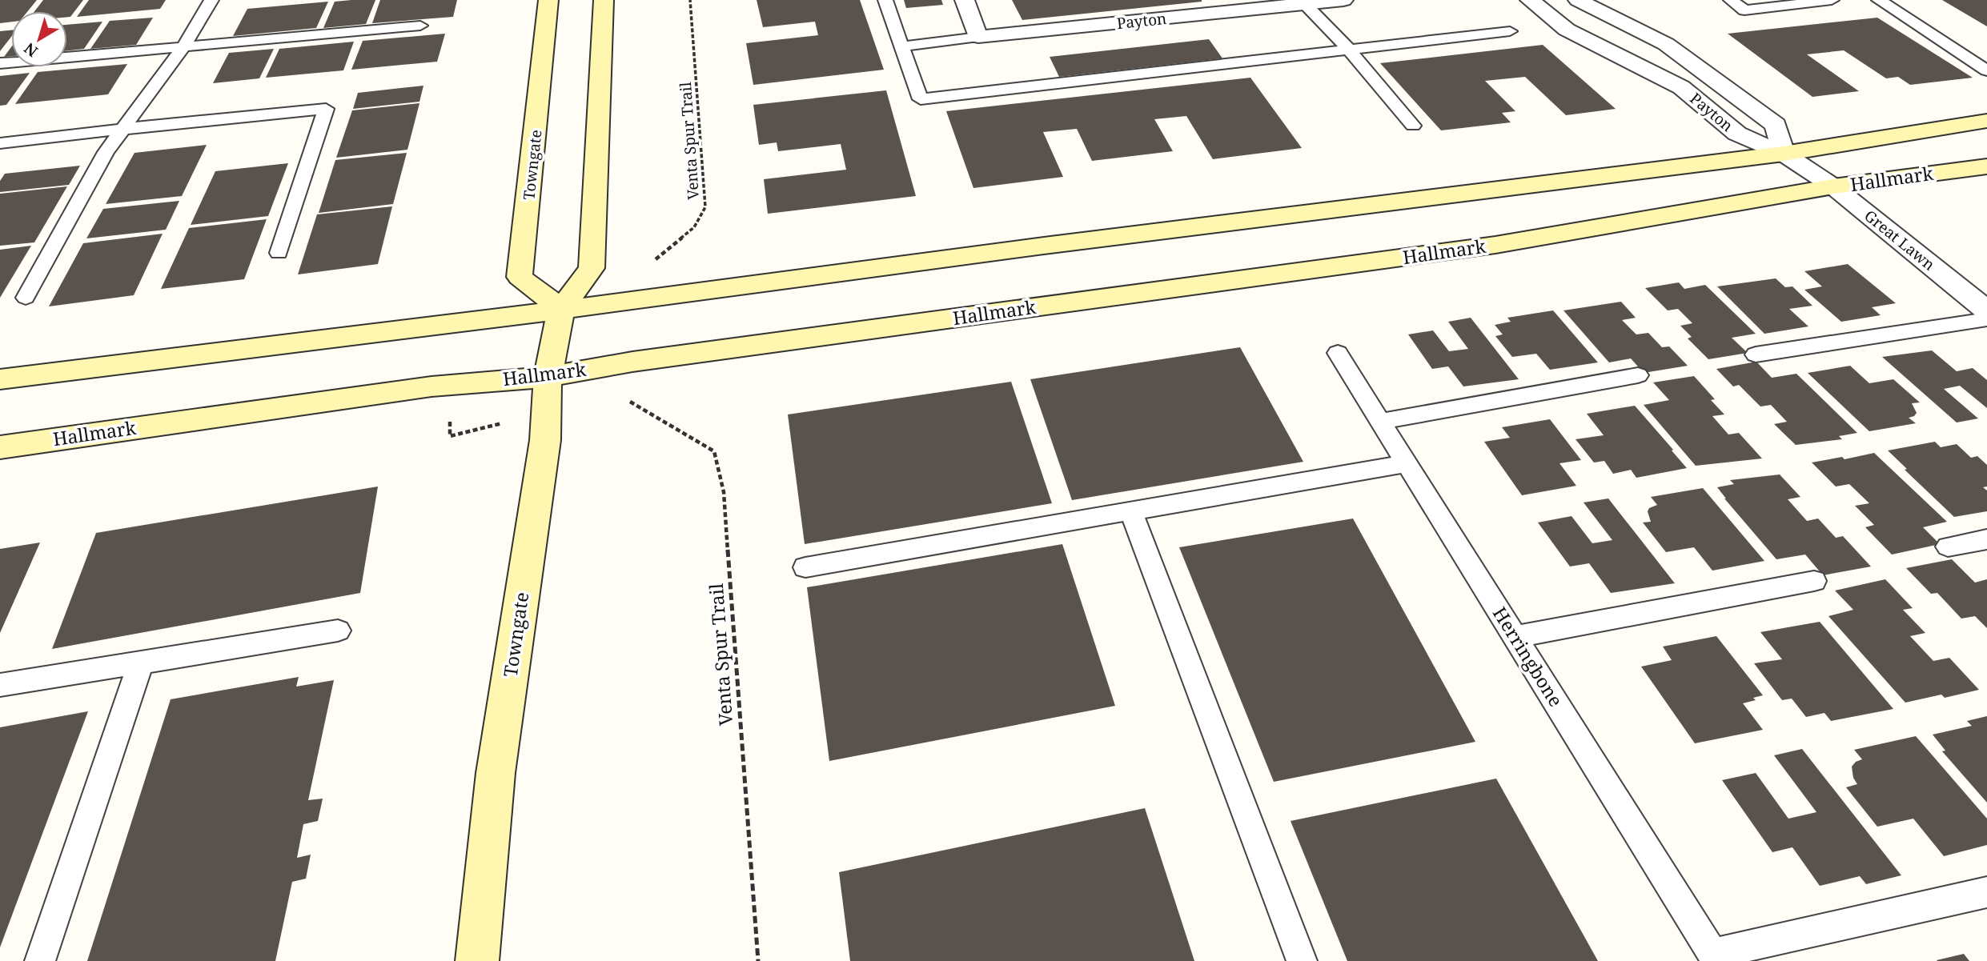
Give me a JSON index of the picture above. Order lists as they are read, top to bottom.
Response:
{
  "streets": {
    "street": [
      "Payton",
      "Towngate",
      "Hallmark",
      "Great Lawn"
    ],
    "lane": ["Herringbone"],
    "path": ["Venta Spur Trail"]
  },
  "crossings": [
    ["Payton", "Great Lawn"],
    ["Towngate", "Hallmark"],
    ["Hallmark", "Great Lawn"]
  ],
  "north": "bottom left"
}
